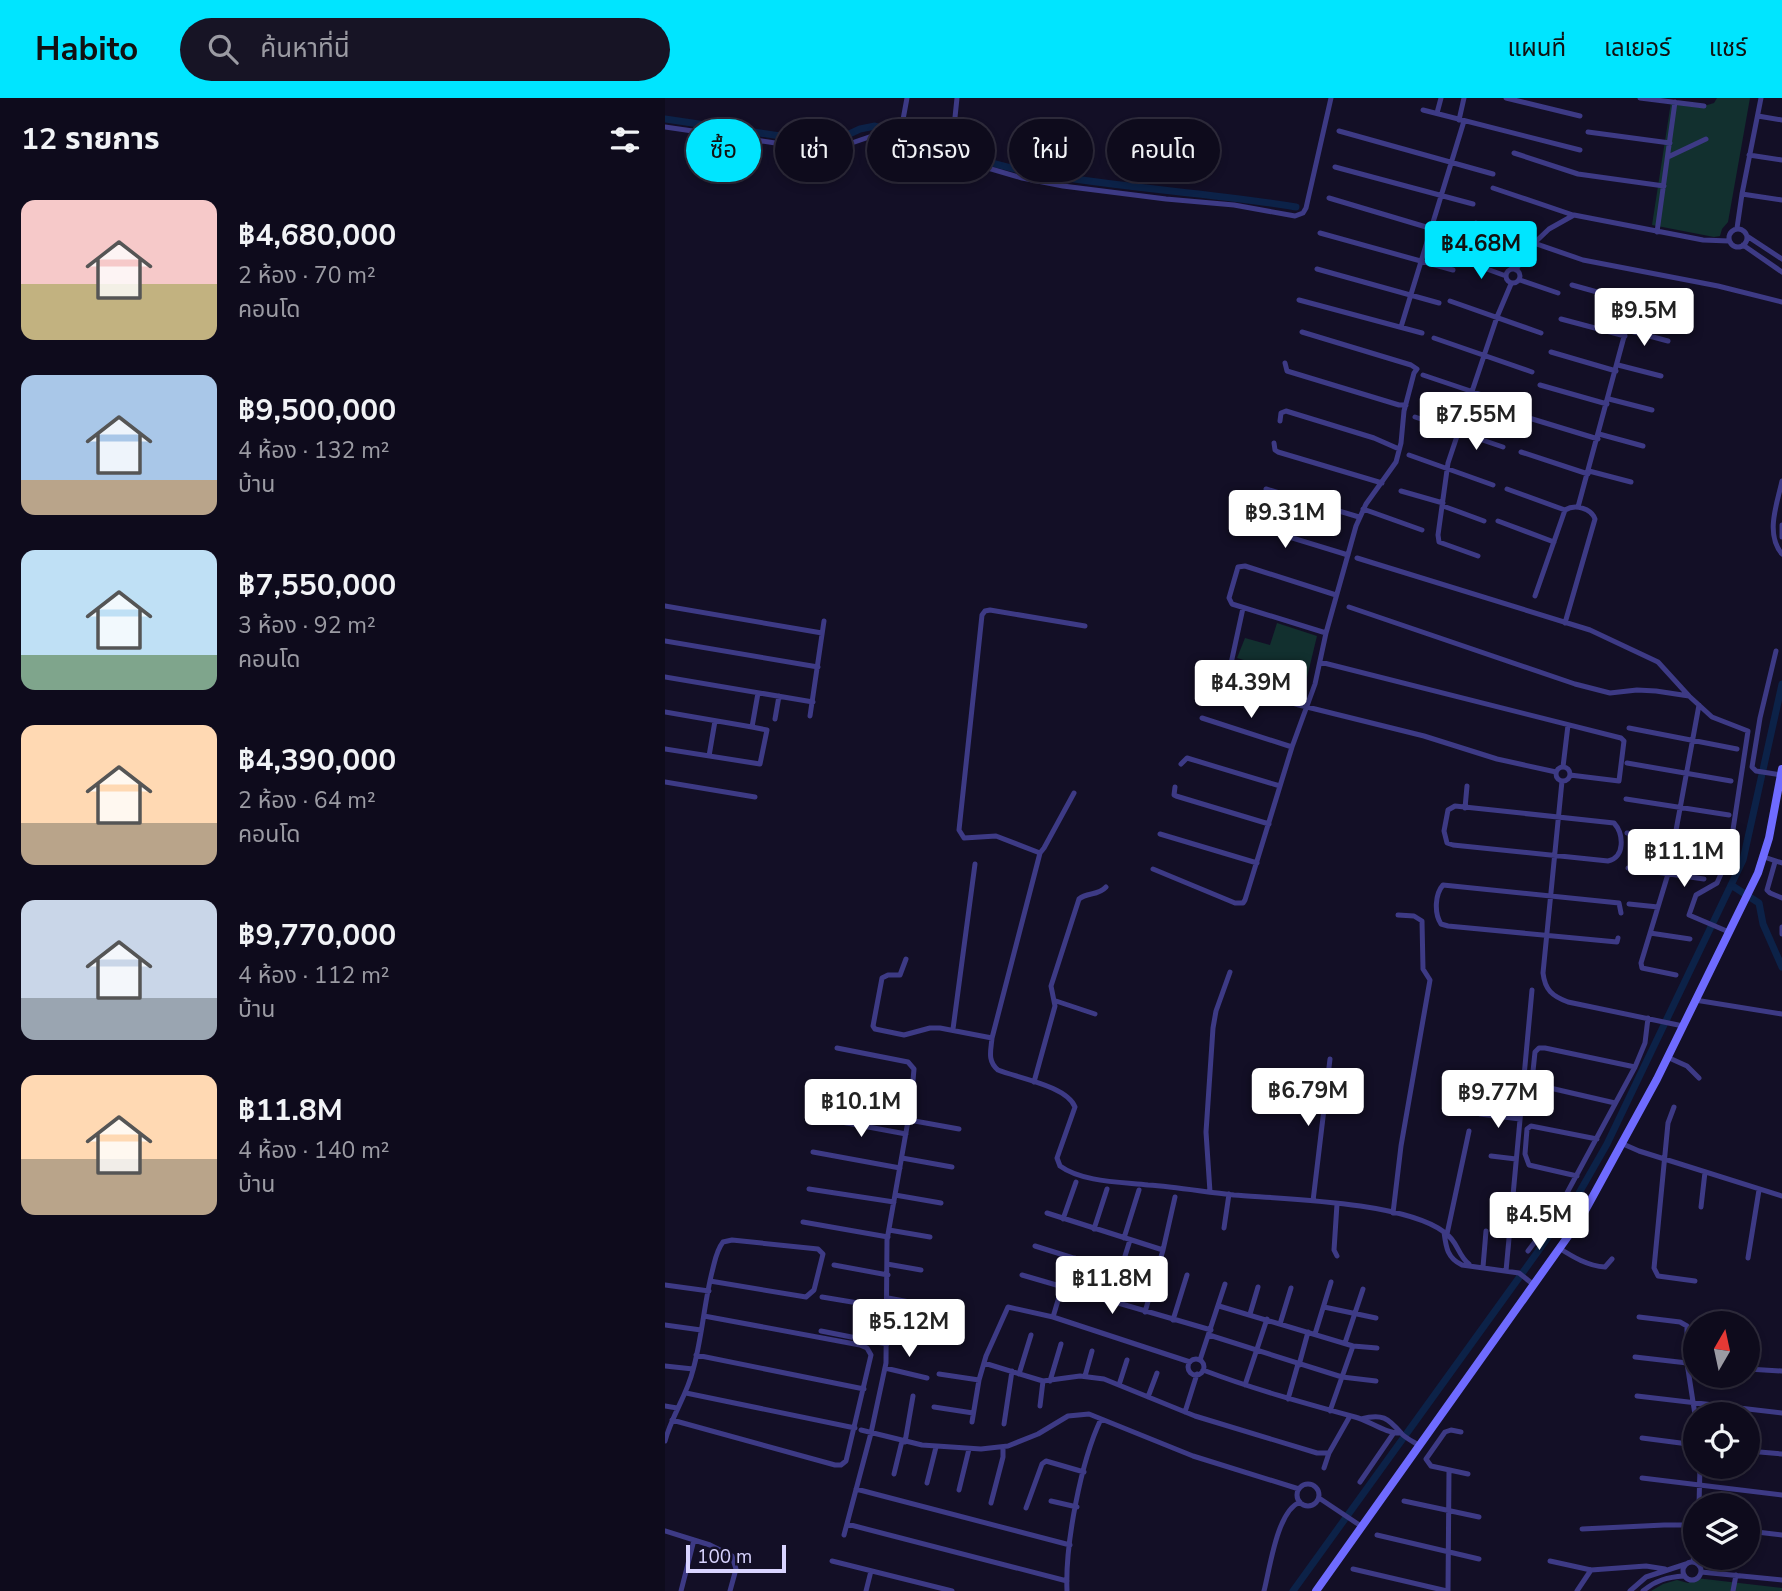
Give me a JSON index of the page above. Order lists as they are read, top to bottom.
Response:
{
  "scale_bar": "100 m",
  "north": "top",
  "page": {
    "header": "Habito",
    "search": "ค้นหาที่นี่",
    "nav": ["แผนที่", "เลเยอร์", "แชร์"],
    "heading": "12 รายการ",
    "chip": [
      "ซื้อ",
      "เช่า",
      "ตัวกรอง",
      "ใหม่",
      "คอนโด"
    ],
    "list": [
      {
        "name": "฿4,680,000",
        "note": "2 ห้อง · 70 m² · คอนโด"
      },
      {
        "name": "฿9,500,000",
        "note": "4 ห้อง · 132 m² · บ้าน"
      },
      {
        "name": "฿7,550,000",
        "note": "3 ห้อง · 92 m² · คอนโด"
      },
      {
        "name": "฿4,390,000",
        "note": "2 ห้อง · 64 m² · คอนโด"
      },
      {
        "name": "฿9,770,000",
        "note": "4 ห้อง · 112 m² · บ้าน"
      },
      {
        "name": "฿11.8M",
        "note": "4 ห้อง · 140 m² · บ้าน"
      }
    ],
    "price": [
      "฿4.68M",
      "฿9.5M",
      "฿7.55M",
      "฿9.31M",
      "฿4.39M",
      "฿11.1M",
      "฿6.79M",
      "฿9.77M",
      "฿10.1M",
      "฿4.5M",
      "฿11.8M",
      "฿5.12M"
    ],
    "scale": "100 m"
  }
}
